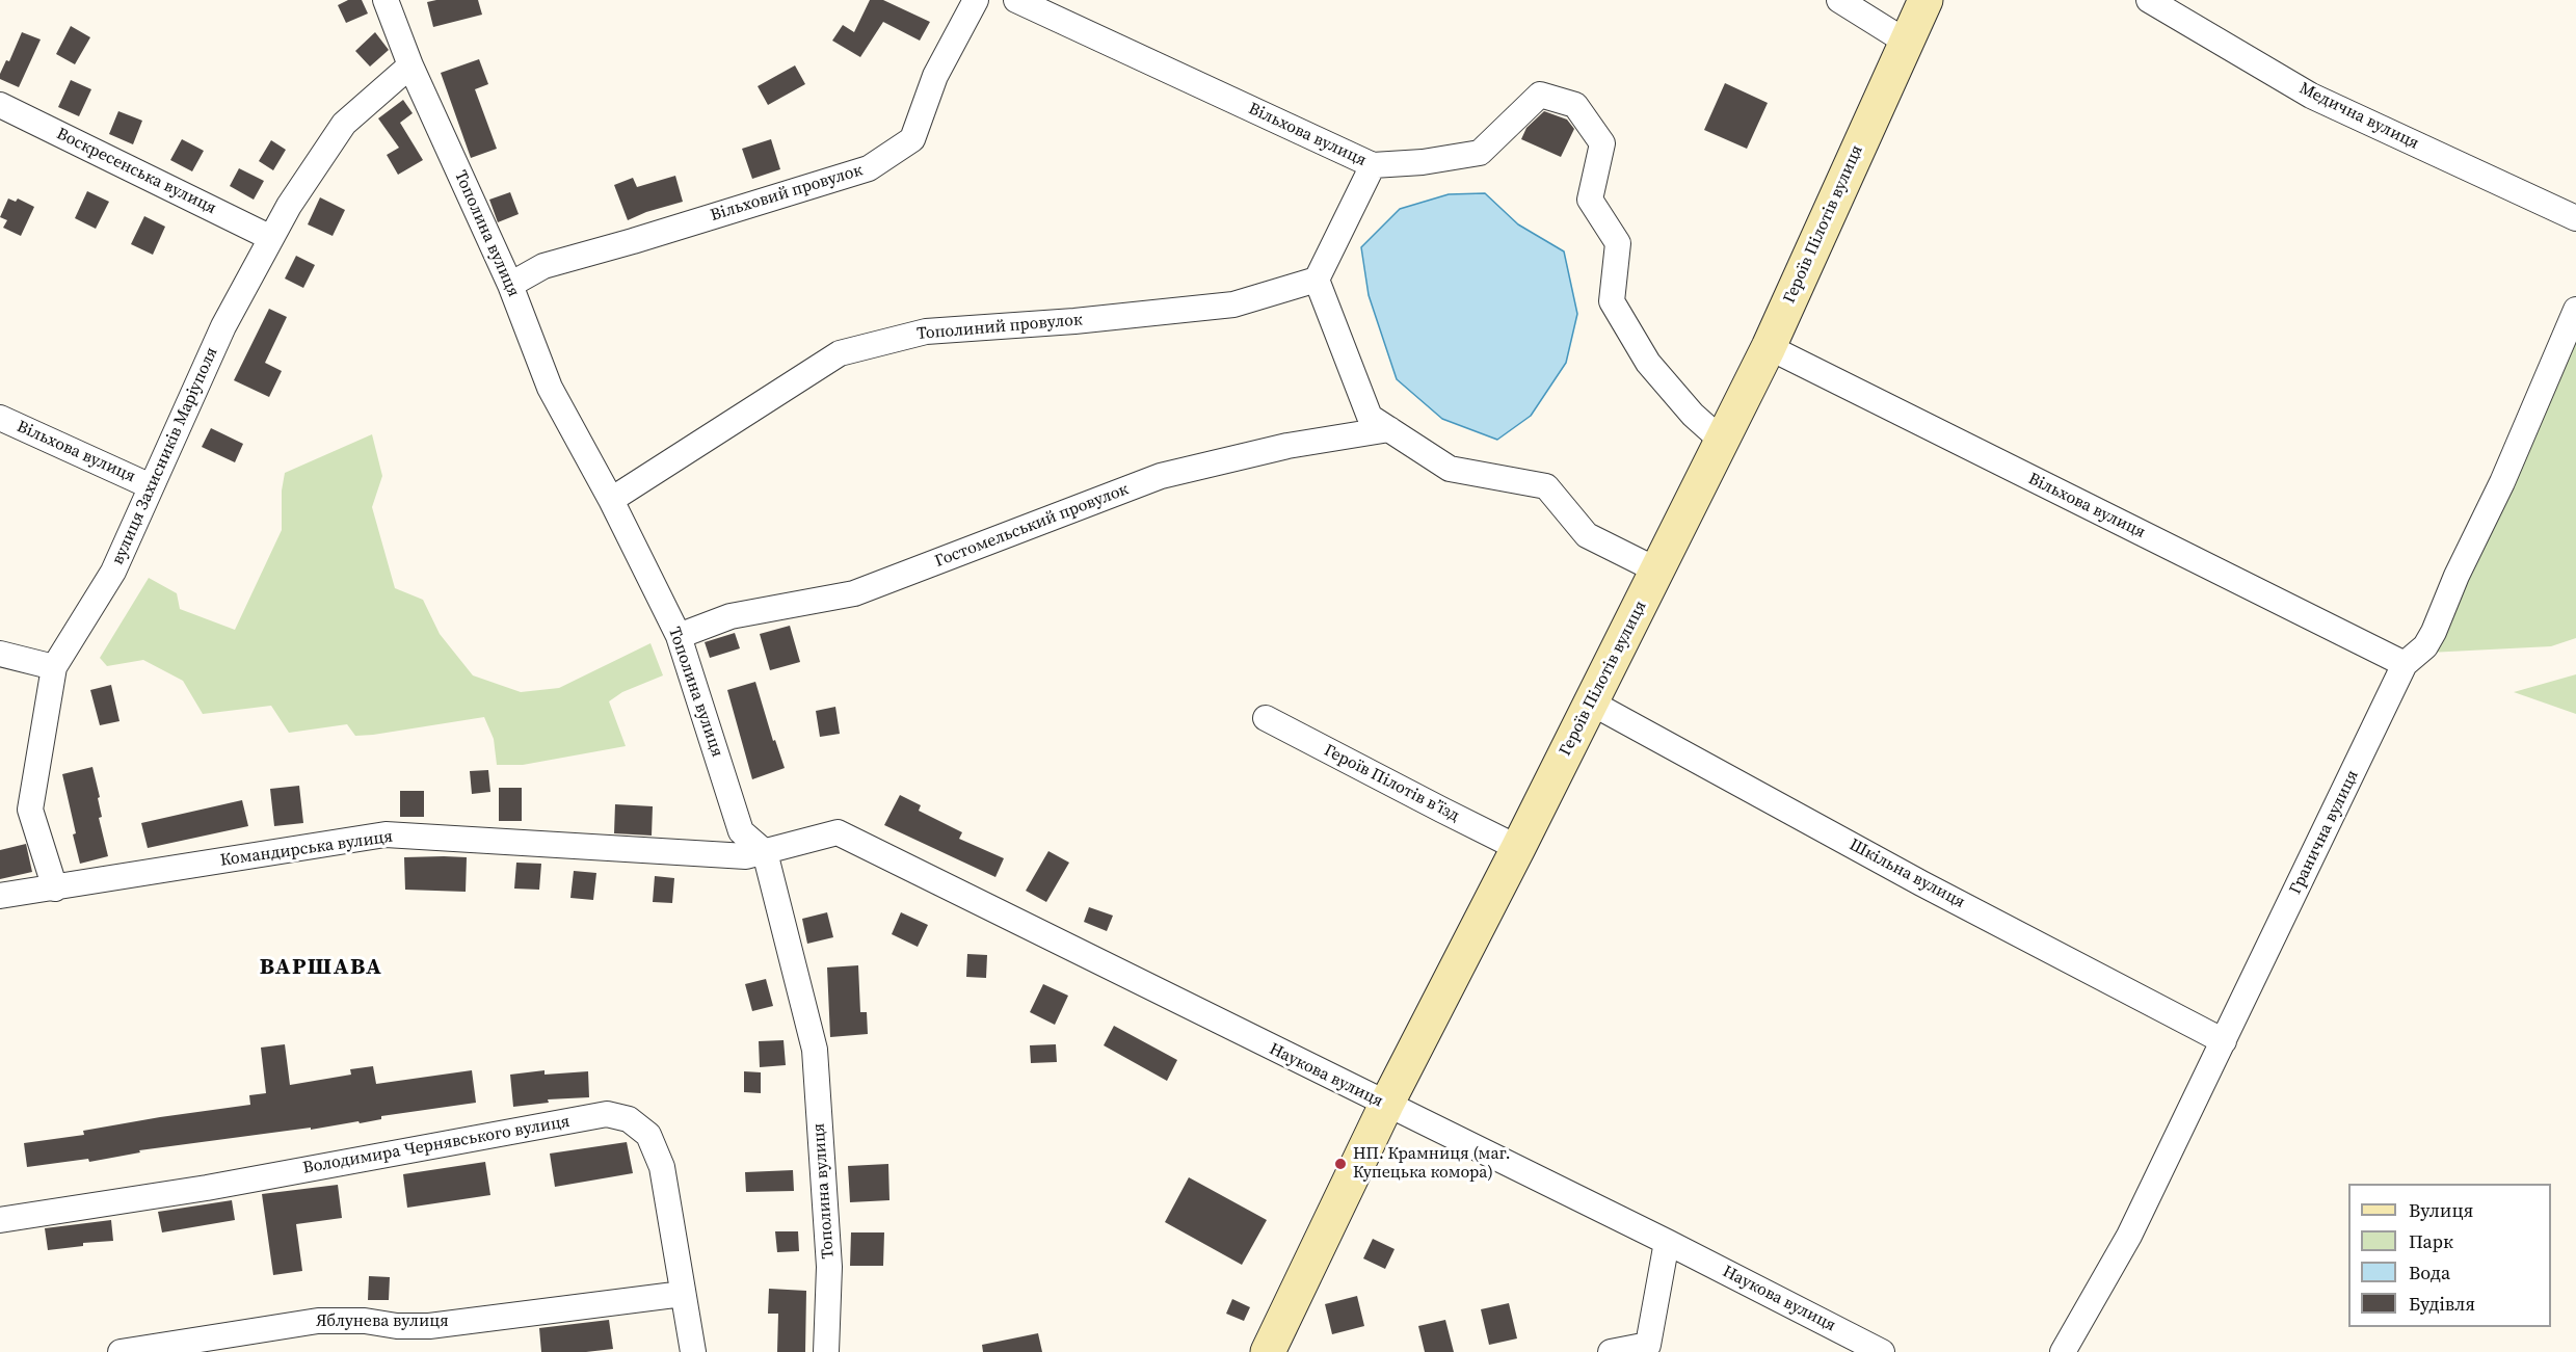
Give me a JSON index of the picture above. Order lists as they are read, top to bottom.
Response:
{
  "streets": {
    "street": [
      "Медична вулиця",
      "Вільхова вулиця",
      "Воскресенська вулиця",
      "Вільховий провулок",
      "Героїв Пілотів вулиця",
      "Тополина вулиця",
      "Тополиний провулок",
      "вулиця Захисників Маріуполя",
      "Гостомельський провулок",
      "Героїв Пілотів в’їзд",
      "Гранична вулиця",
      "Командирська вулиця",
      "Шкільна вулиця",
      "Наукова вулиця",
      "Володимира Чернявського вулиця",
      "Яблунева вулиця"
    ]
  },
  "crossings": [
    ["Вільхова вулиця", "Героїв Пілотів вулиця"],
    ["Вільхова вулиця", "вулиця Захисників Маріуполя"],
    ["Вільхова вулиця", "Гранична вулиця"],
    ["Воскресенська вулиця", "вулиця Захисників Маріуполя"],
    ["Вільховий провулок", "Тополина вулиця"],
    ["Героїв Пілотів вулиця", "Героїв Пілотів в’їзд"],
    ["Героїв Пілотів вулиця", "Шкільна вулиця"],
    ["Героїв Пілотів вулиця", "Наукова вулиця"],
    ["Тополина вулиця", "Тополиний провулок"],
    ["Тополина вулиця", "вулиця Захисників Маріуполя"],
    ["Тополина вулиця", "Гостомельський провулок"],
    ["Тополина вулиця", "Командирська вулиця"],
    ["Тополина вулиця", "Наукова вулиця"],
    ["вулиця Захисників Маріуполя", "Командирська вулиця"],
    ["Гранична вулиця", "Шкільна вулиця"],
    ["Командирська вулиця", "Наукова вулиця"],
    ["Володимира Чернявського вулиця", "Яблунева вулиця"]
  ],
  "districts": ["ВАРШАВА"],
  "places": ["НП. Крамниця (маг. Купецька комора)"],
  "legend": [
    "Вулиця",
    "Парк",
    "Вода",
    "Будівля"
  ]
}
